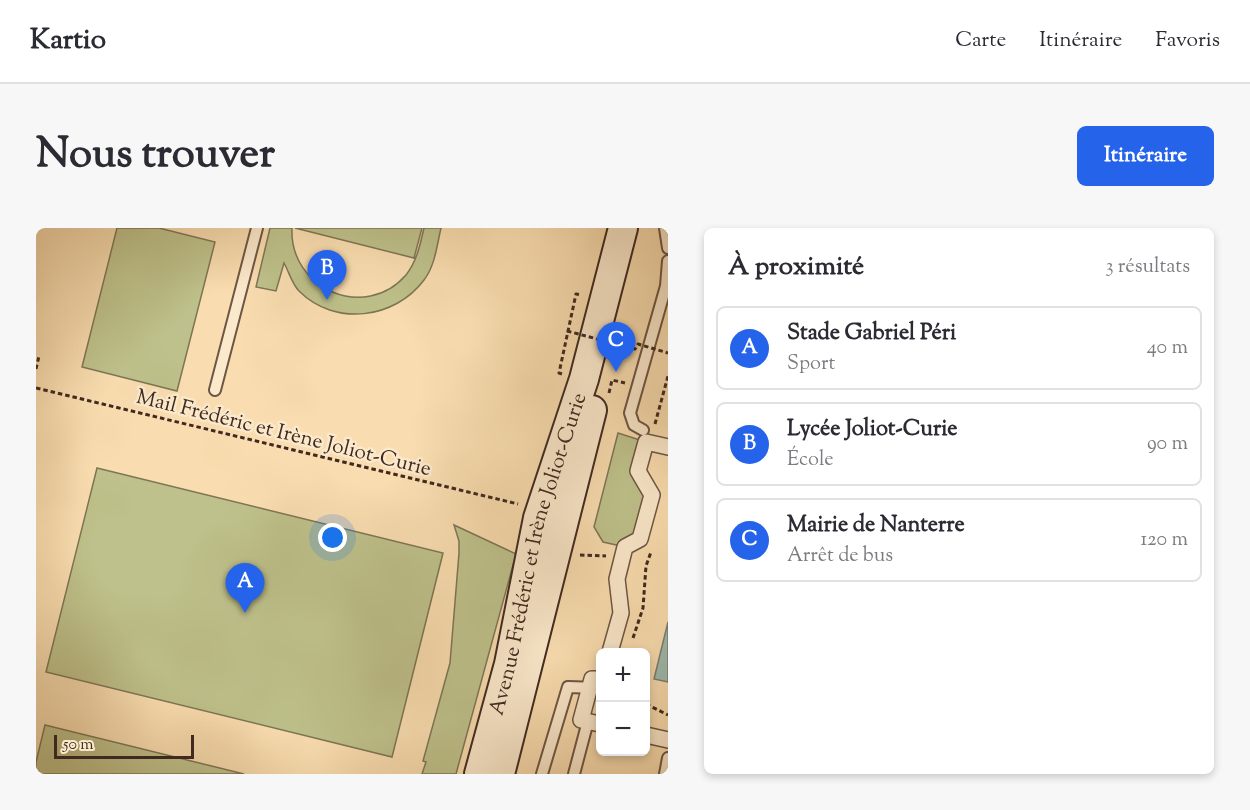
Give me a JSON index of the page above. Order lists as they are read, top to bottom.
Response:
{
  "streets": {
    "main road": ["Avenue Frédéric et Irène Joliot-Curie"],
    "path": ["Mail Frédéric et Irène Joliot-Curie"]
  },
  "scale_bar": "50 m",
  "page": {
    "header": "Kartio",
    "nav": ["Carte", "Itinéraire", "Favoris"],
    "title": "Nous trouver",
    "buttons": "Itinéraire",
    "heading": ["À proximité", "3 résultats"],
    "pins": ["B", "C", "A"],
    "list": [
      {
        "mark": "A",
        "name": "Stade Gabriel Péri",
        "note": "Sport",
        "value": "40 m"
      },
      {
        "mark": "B",
        "name": "Lycée Joliot-Curie",
        "note": "École",
        "value": "90 m"
      },
      {
        "mark": "C",
        "name": "Mairie de Nanterre",
        "note": "Arrêt de bus",
        "value": "120 m"
      }
    ],
    "map_buttons": ["+", "−"],
    "scale": "50 m"
  }
}
